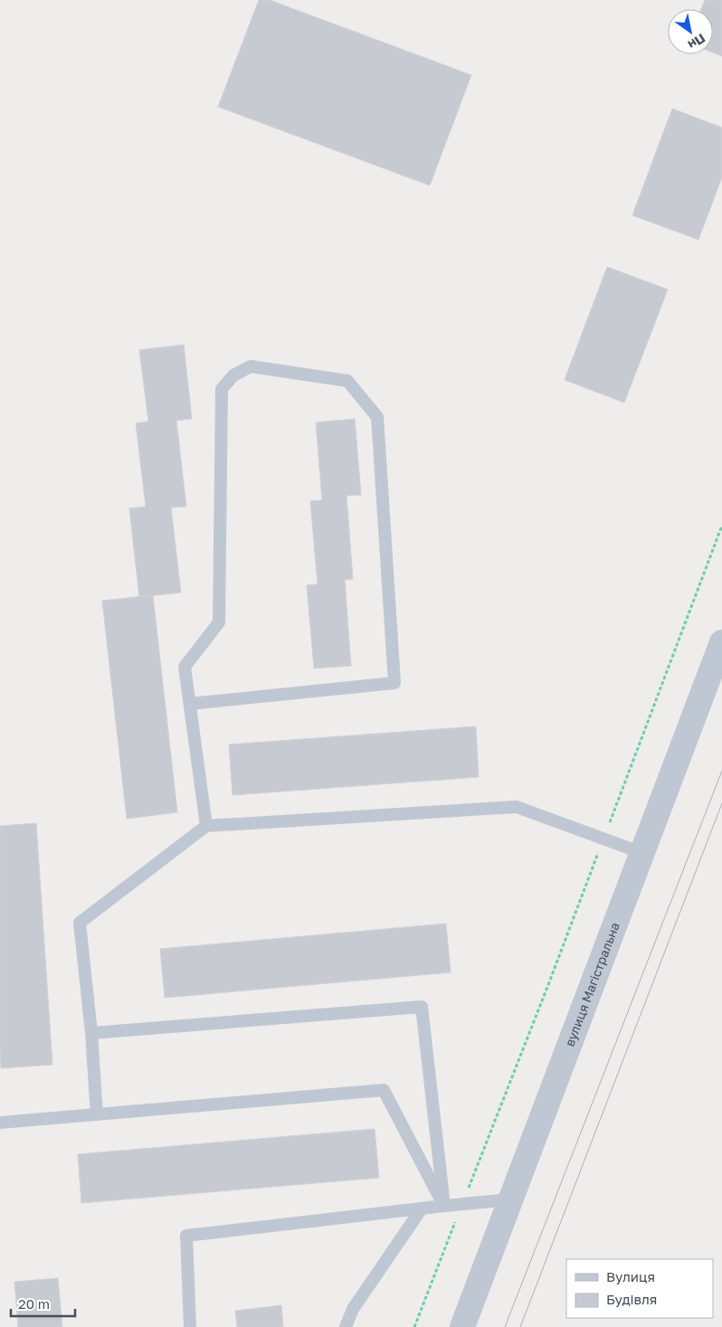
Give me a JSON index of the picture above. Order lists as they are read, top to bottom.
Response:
{
  "streets": {
    "street": ["вулиця Магістральна"]
  },
  "legend": ["Вулиця", "Будівля"],
  "scale_bar": "20 m",
  "north": "bottom right"
}
